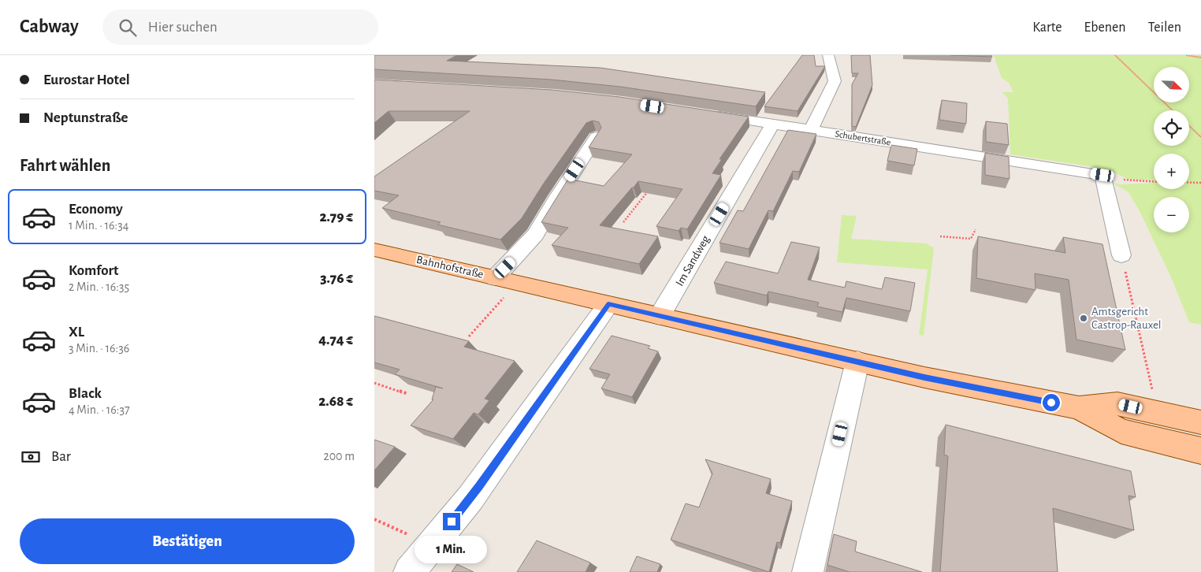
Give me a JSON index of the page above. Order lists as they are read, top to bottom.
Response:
{
  "streets": {
    "main road": ["Bahnhofstraße"],
    "street": ["Schubertstraße", "Im Sandweg"]
  },
  "crossings": [
    ["Schubertstraße", "Im Sandweg"],
    ["Im Sandweg", "Bahnhofstraße"]
  ],
  "places": ["Amtsgericht Castrop-Rauxel"],
  "north": "bottom right",
  "page": {
    "header": "Cabway",
    "search": "Hier suchen",
    "nav": ["Karte", "Ebenen", "Teilen"],
    "banner": ["Eurostar Hotel", "Neptunstraße"],
    "map_buttons": ["+", "−"],
    "heading": "Fahrt wählen",
    "list": [
      {
        "name": "Economy",
        "note": "1 Min. · 16:34",
        "value": "2.79 €"
      },
      {
        "name": "Komfort",
        "note": "2 Min. · 16:35",
        "value": "3.76 €"
      },
      {
        "name": "XL",
        "note": "3 Min. · 16:36",
        "value": "4.74 €"
      },
      {
        "name": "Black",
        "note": "4 Min. · 16:37",
        "value": "2.68 €"
      }
    ],
    "pay": ["Bar", "200 m"],
    "buttons": "Bestätigen",
    "bubble": "1 Min."
  }
}
